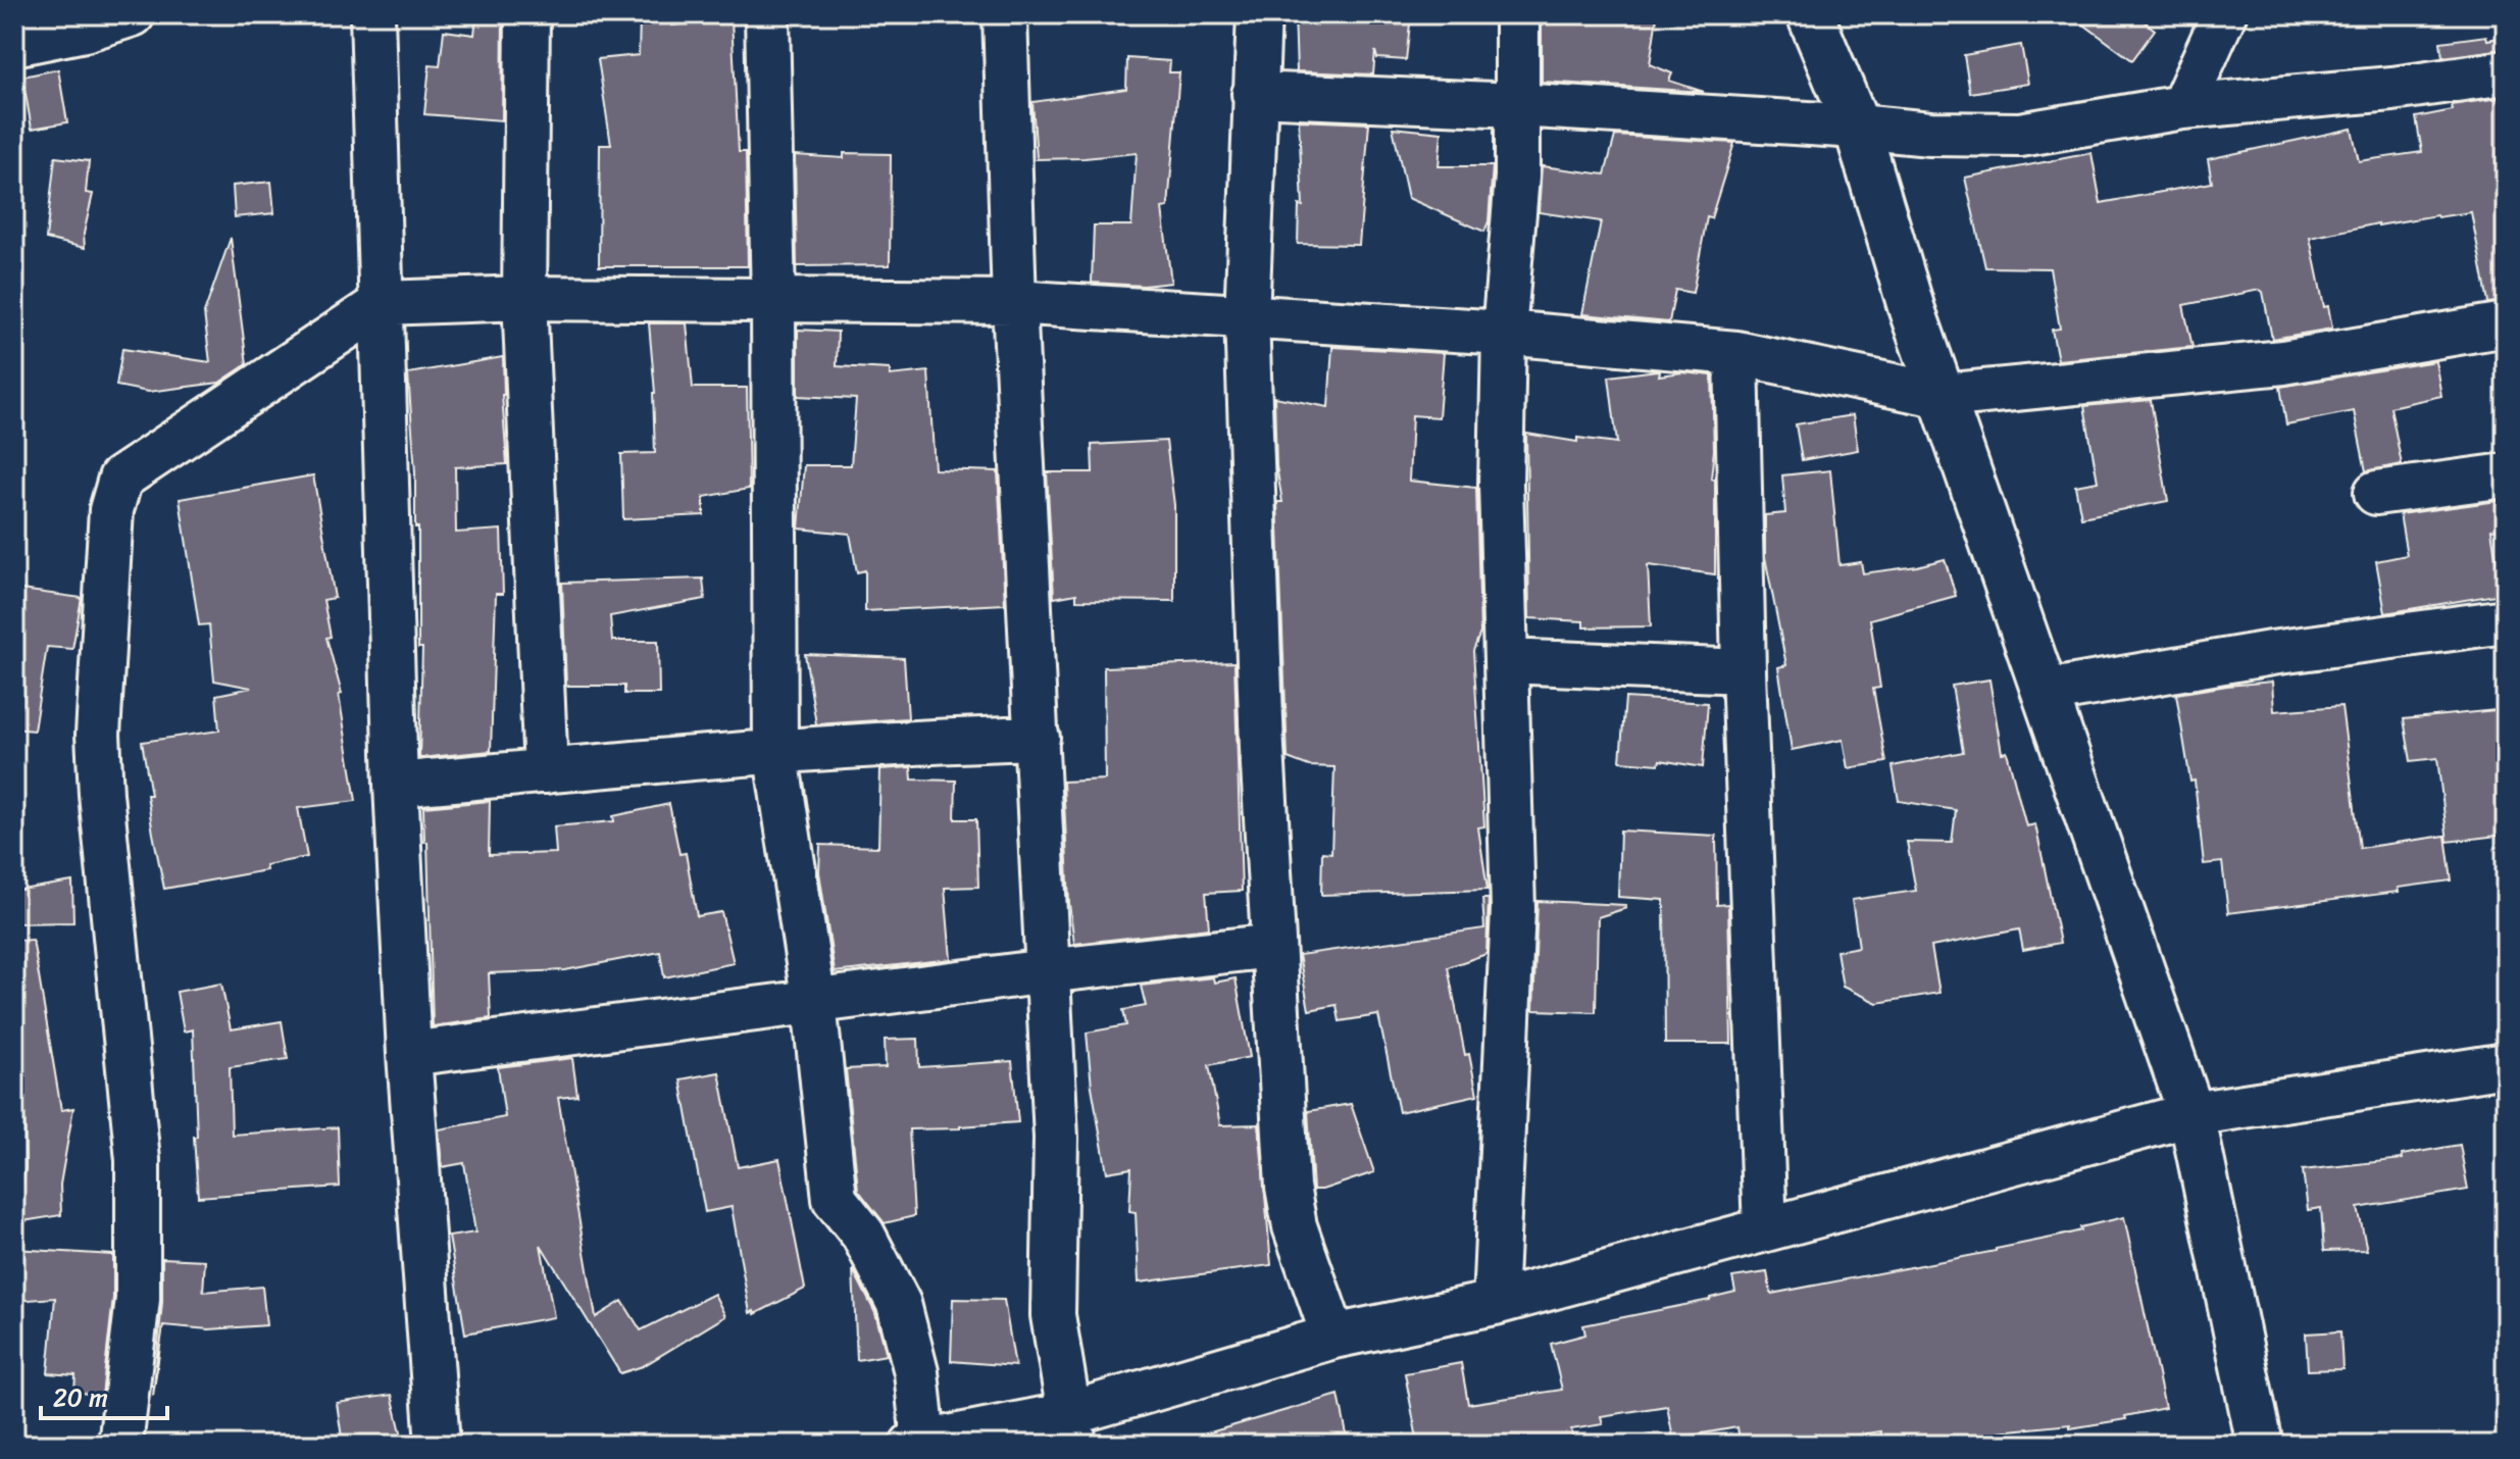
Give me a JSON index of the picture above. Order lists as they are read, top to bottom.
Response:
{
  "scale_bar": "20 m"
}
